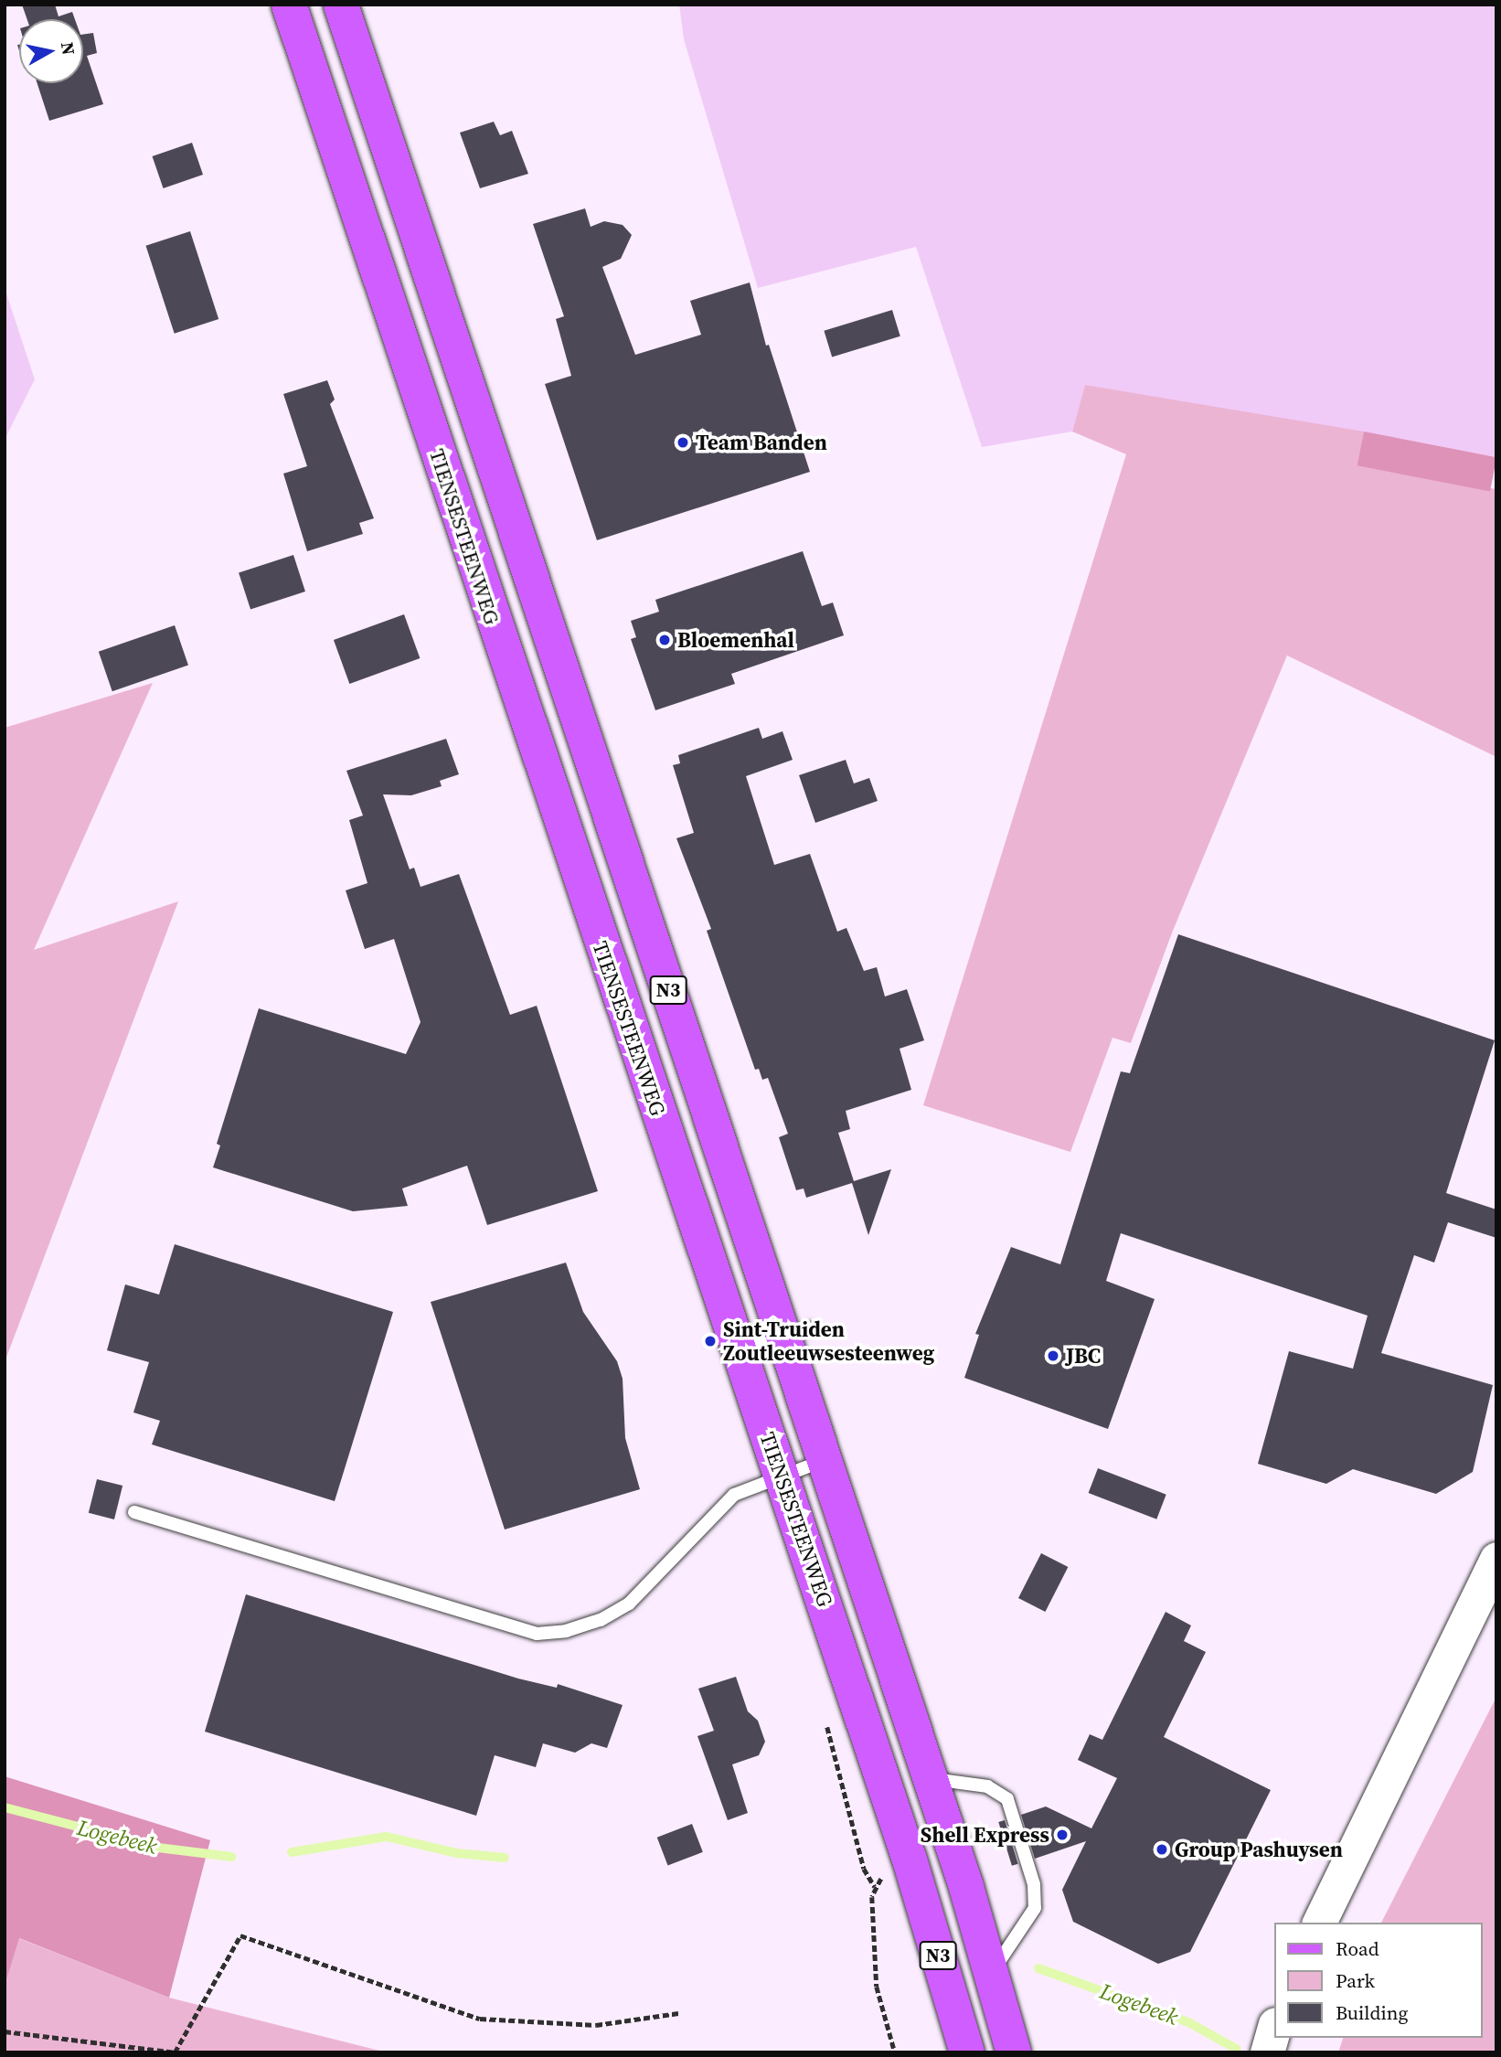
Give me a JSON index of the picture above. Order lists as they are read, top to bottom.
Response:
{
  "streets": {
    "main road": ["TIENSESTEENWEG", "N3"]
  },
  "water": ["Logebeek"],
  "places": [
    "Team Banden",
    "Bloemenhal",
    "Sint-Truiden Zoutleeuwsesteenweg",
    "JBC",
    "Shell Express",
    "Group Pashuysen"
  ],
  "legend": ["Road", "Park", "Building"],
  "north": "right"
}
